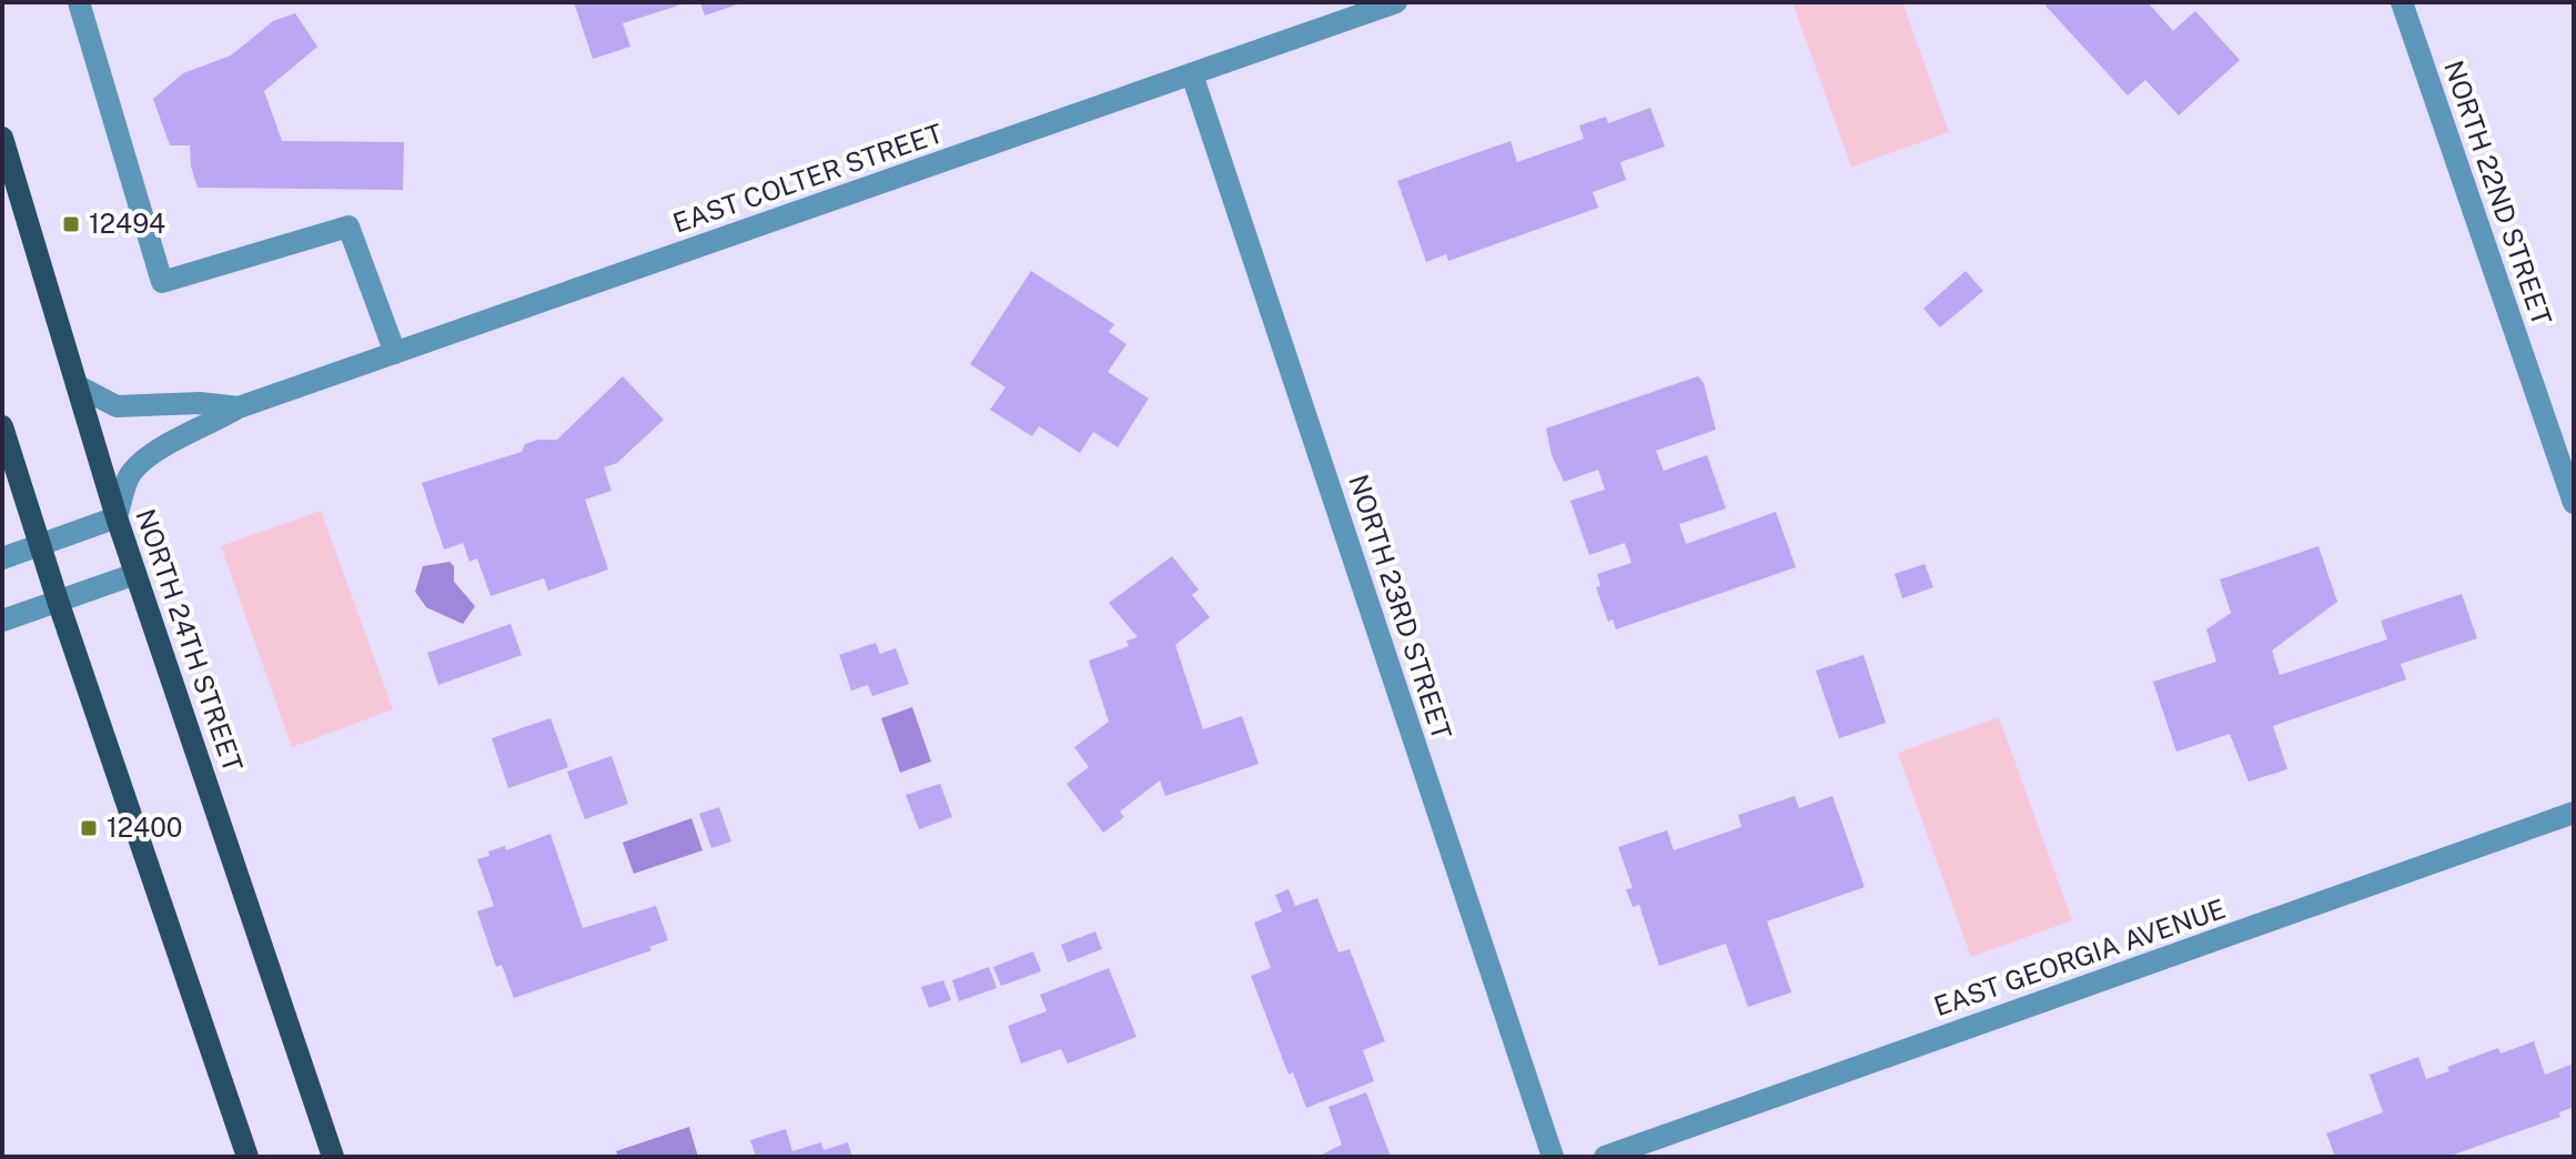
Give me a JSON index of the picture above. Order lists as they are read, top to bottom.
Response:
{
  "streets": {
    "main road": ["NORTH 24TH STREET"],
    "street": [
      "EAST COLTER STREET",
      "NORTH 22ND STREET",
      "NORTH 23RD STREET",
      "EAST GEORGIA AVENUE"
    ]
  },
  "crossings": [
    ["EAST COLTER STREET", "NORTH 23RD STREET"],
    ["EAST COLTER STREET", "NORTH 24TH STREET"]
  ],
  "places": {
    "transit": ["12494", "12400"]
  }
}
